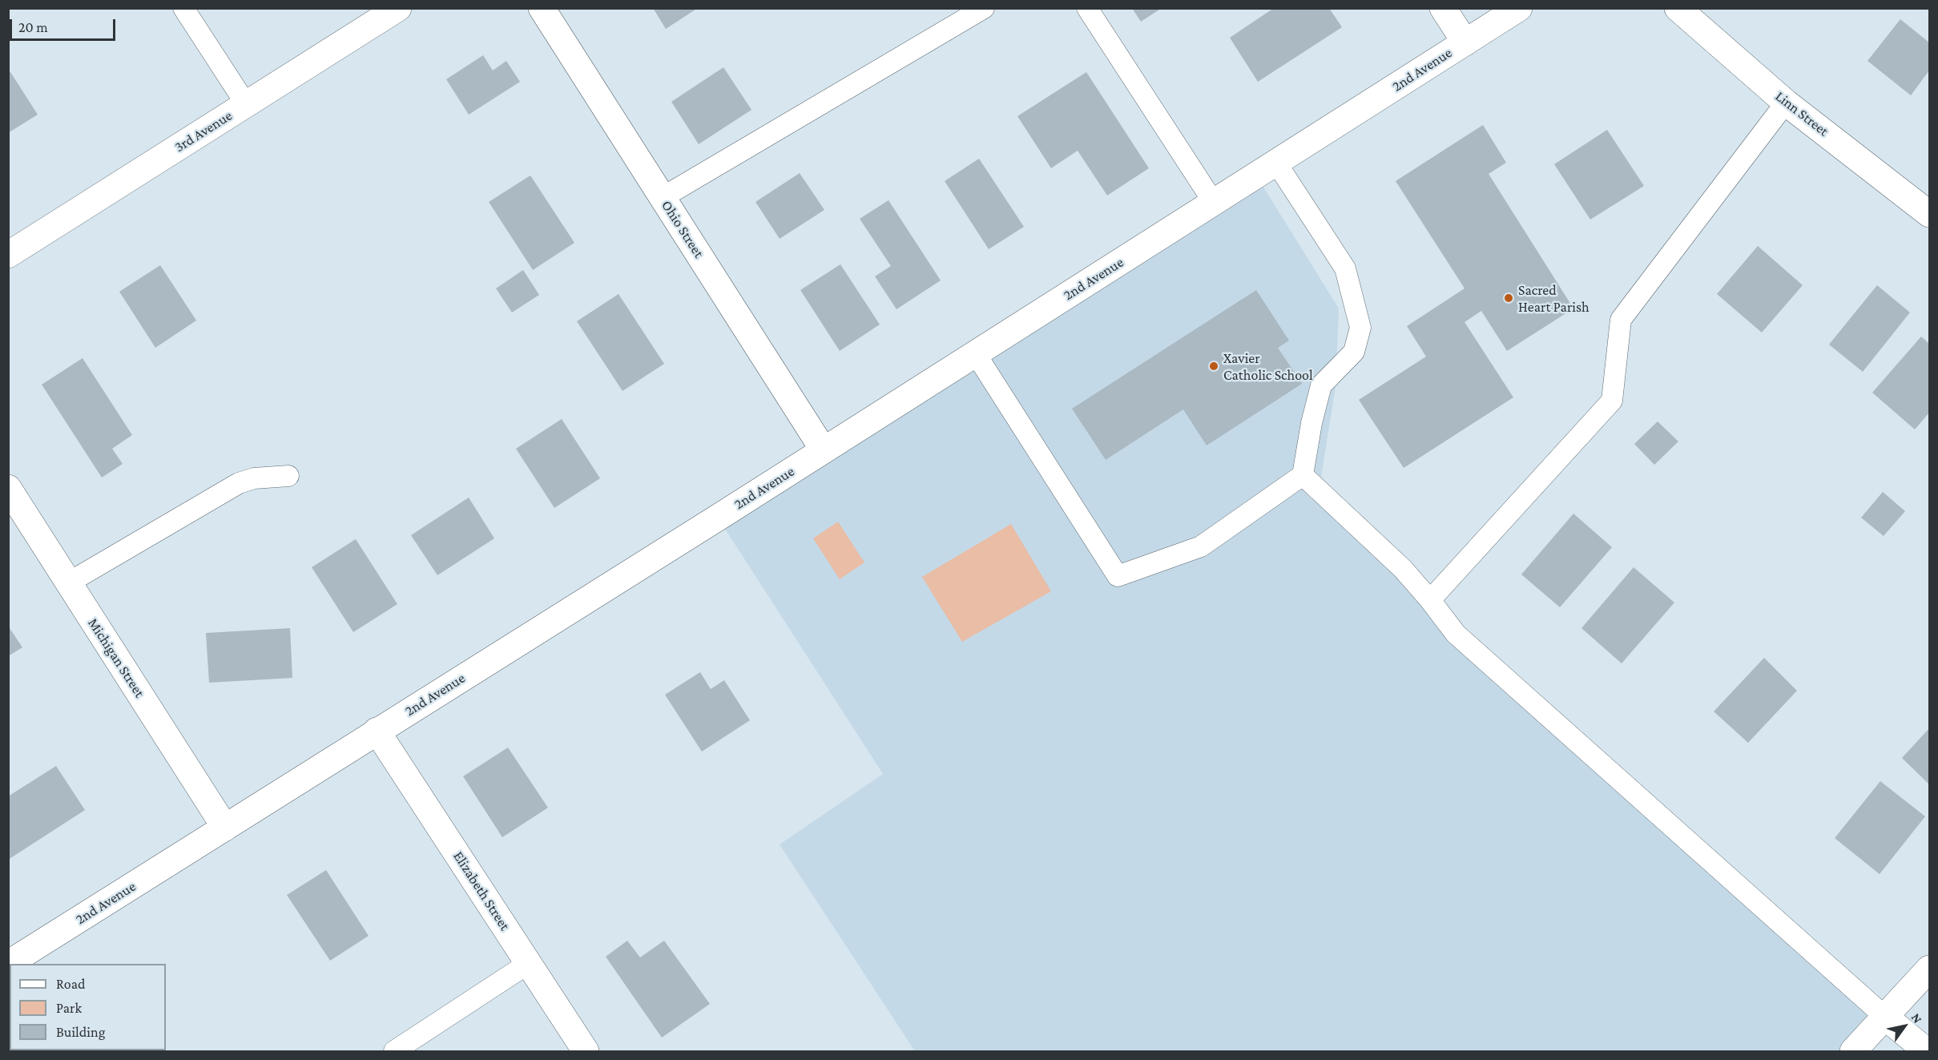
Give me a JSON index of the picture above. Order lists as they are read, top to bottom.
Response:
{
  "streets": {
    "street": [
      "2nd Avenue",
      "Linn Street",
      "3rd Avenue",
      "Ohio Street",
      "Michigan Street",
      "Elizabeth Street"
    ]
  },
  "crossings": [
    ["2nd Avenue", "Ohio Street"],
    ["2nd Avenue", "Michigan Street"],
    ["2nd Avenue", "Elizabeth Street"]
  ],
  "places": ["Sacred Heart Parish", "Xavier Catholic School"],
  "legend": ["Road", "Park", "Building"],
  "scale_bar": "20 m",
  "north": "top right"
}
